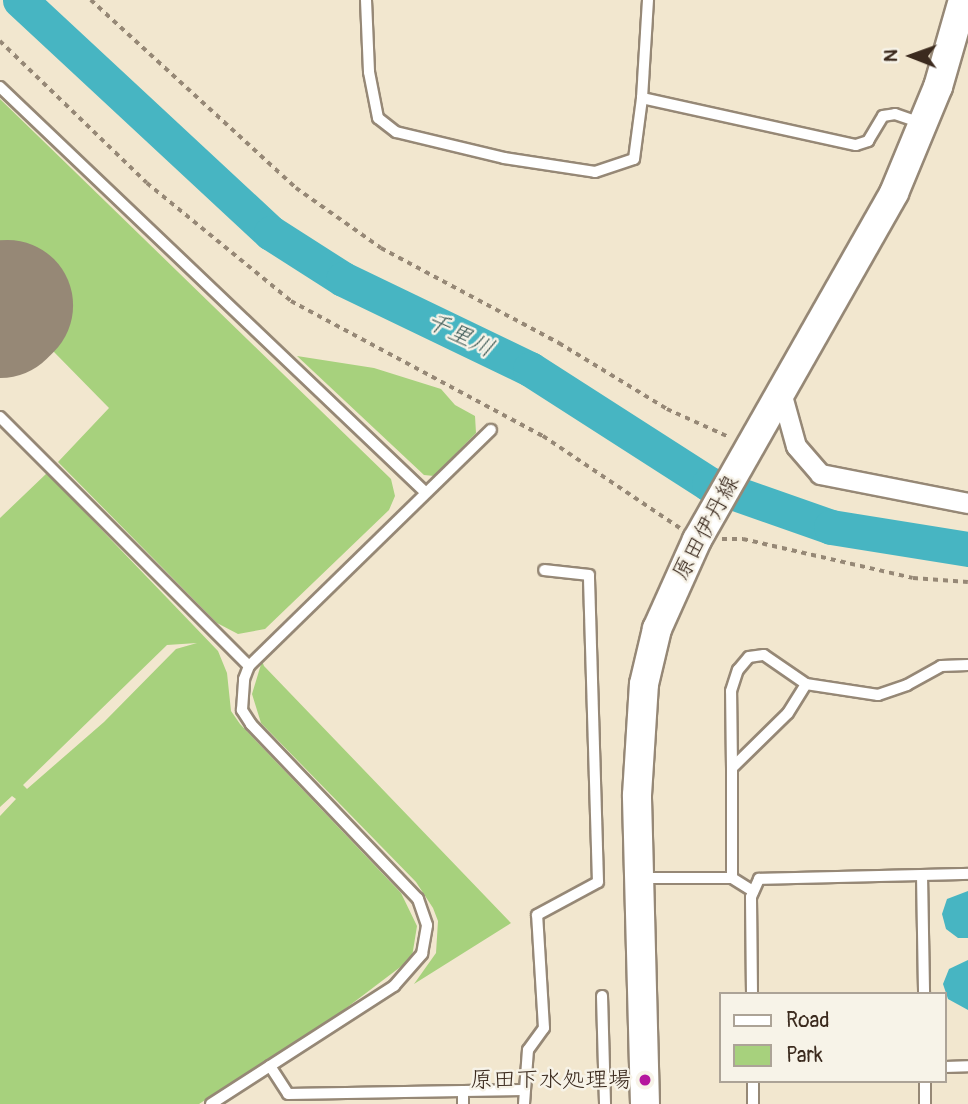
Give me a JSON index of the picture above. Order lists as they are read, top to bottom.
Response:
{
  "streets": {
    "street": ["原田伊丹線"]
  },
  "water": ["千里川"],
  "places": ["原田下水処理場"],
  "legend": ["Road", "Park"],
  "north": "left"
}
